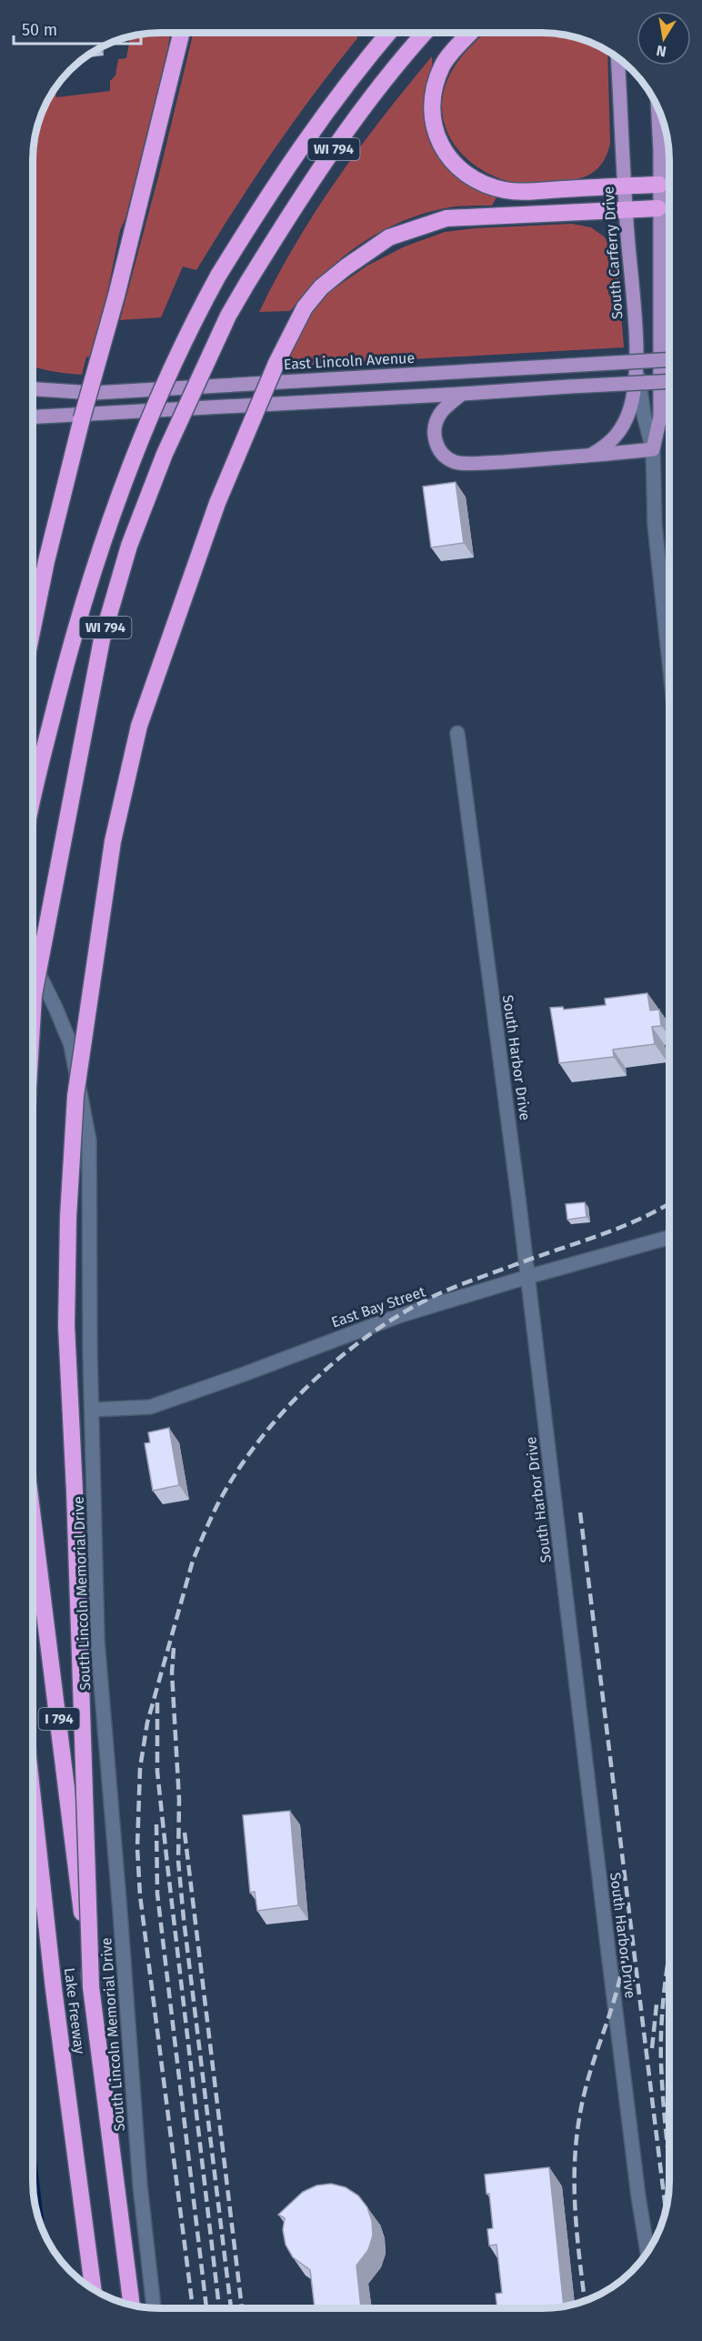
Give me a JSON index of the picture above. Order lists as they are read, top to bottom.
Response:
{
  "streets": {
    "highway": ["WI 794", "I 794", "Lake Freeway"],
    "main road": ["South Carferry Drive", "East Lincoln Avenue"],
    "street": ["South Harbor Drive", "East Bay Street", "South Lincoln Memorial Drive"]
  },
  "crossings": [
    ["South Harbor Drive", "East Bay Street"],
    ["East Bay Street", "South Lincoln Memorial Drive"],
    ["I 794", "Lake Freeway"]
  ],
  "scale_bar": "50 m",
  "north": "bottom"
}
